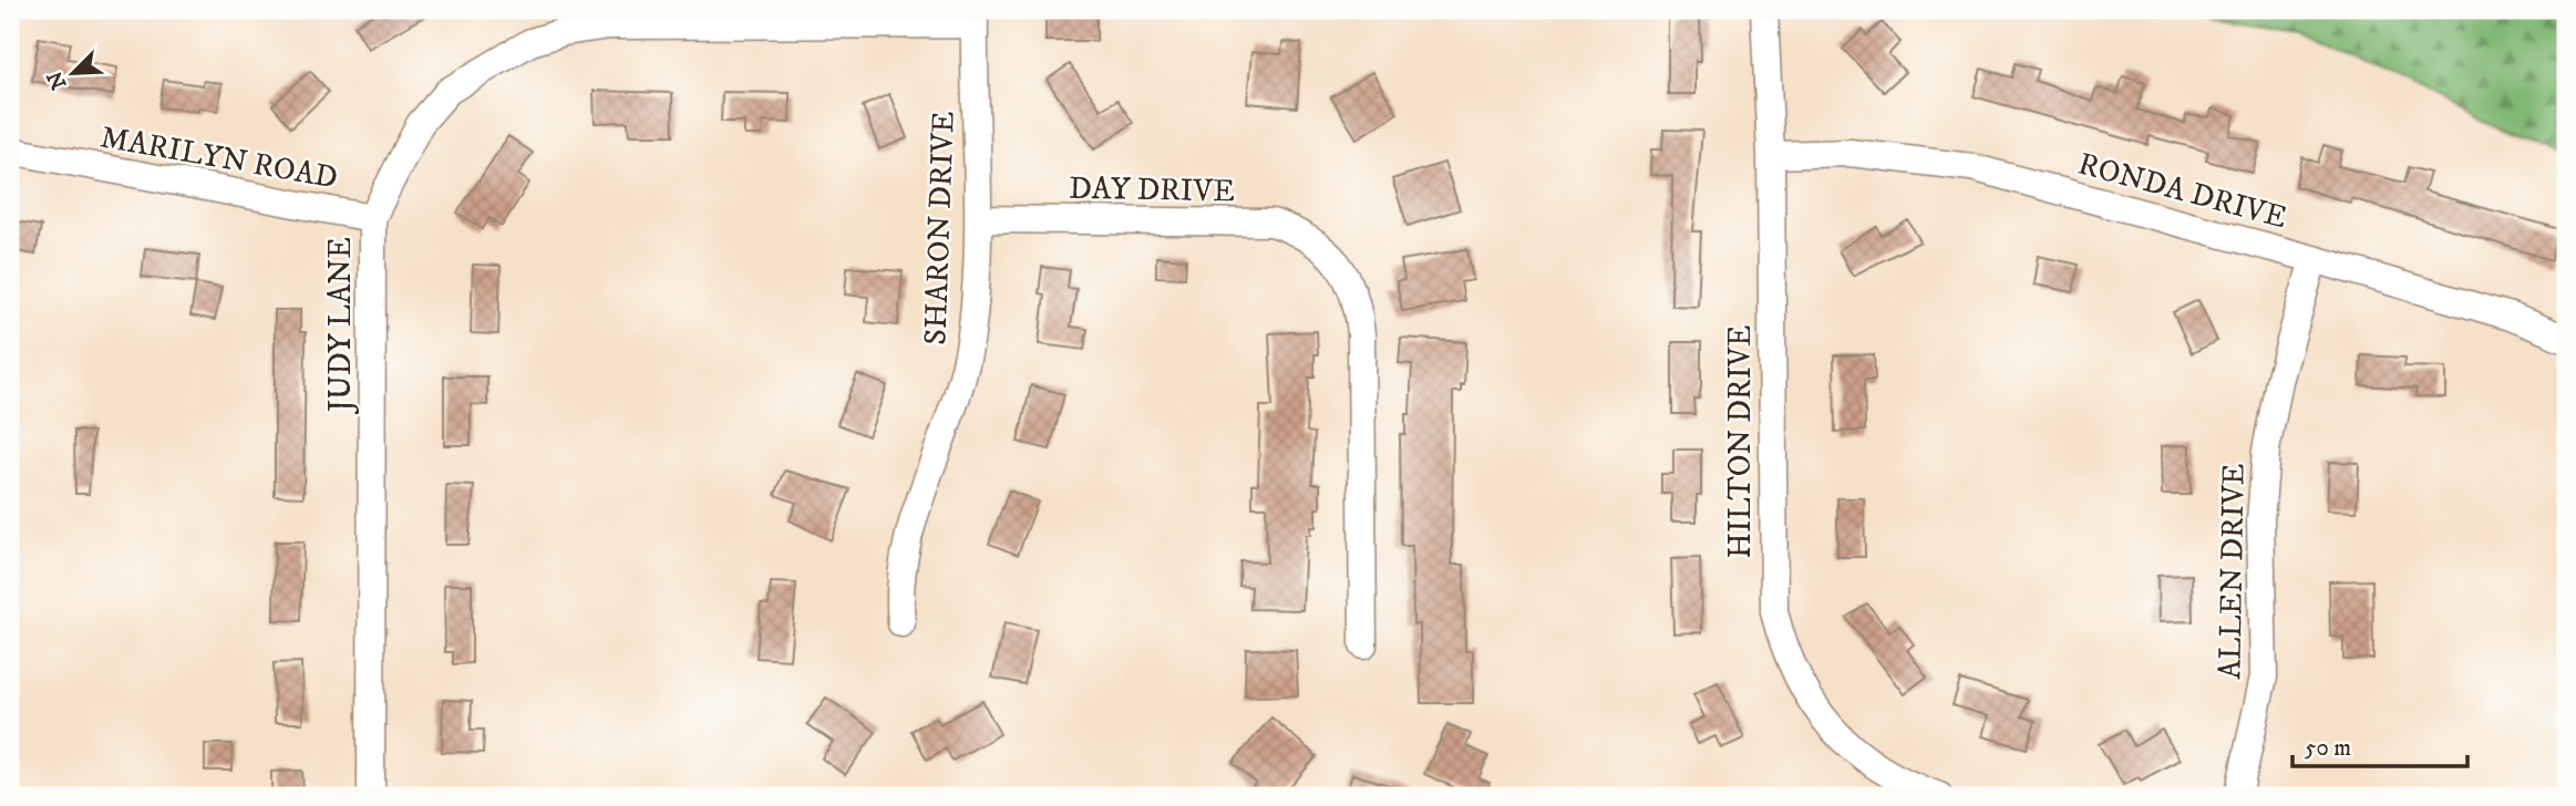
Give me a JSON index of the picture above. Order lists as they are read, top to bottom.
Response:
{
  "streets": {
    "street": [
      "MARILYN ROAD",
      "DAY DRIVE",
      "RONDA DRIVE",
      "SHARON DRIVE",
      "JUDY LANE",
      "HILTON DRIVE",
      "ALLEN DRIVE"
    ]
  },
  "crossings": [
    ["MARILYN ROAD", "JUDY LANE"],
    ["DAY DRIVE", "SHARON DRIVE"],
    ["RONDA DRIVE", "HILTON DRIVE"],
    ["RONDA DRIVE", "ALLEN DRIVE"],
    ["SHARON DRIVE", "JUDY LANE"]
  ],
  "scale_bar": "50 m",
  "north": "bottom left"
}
